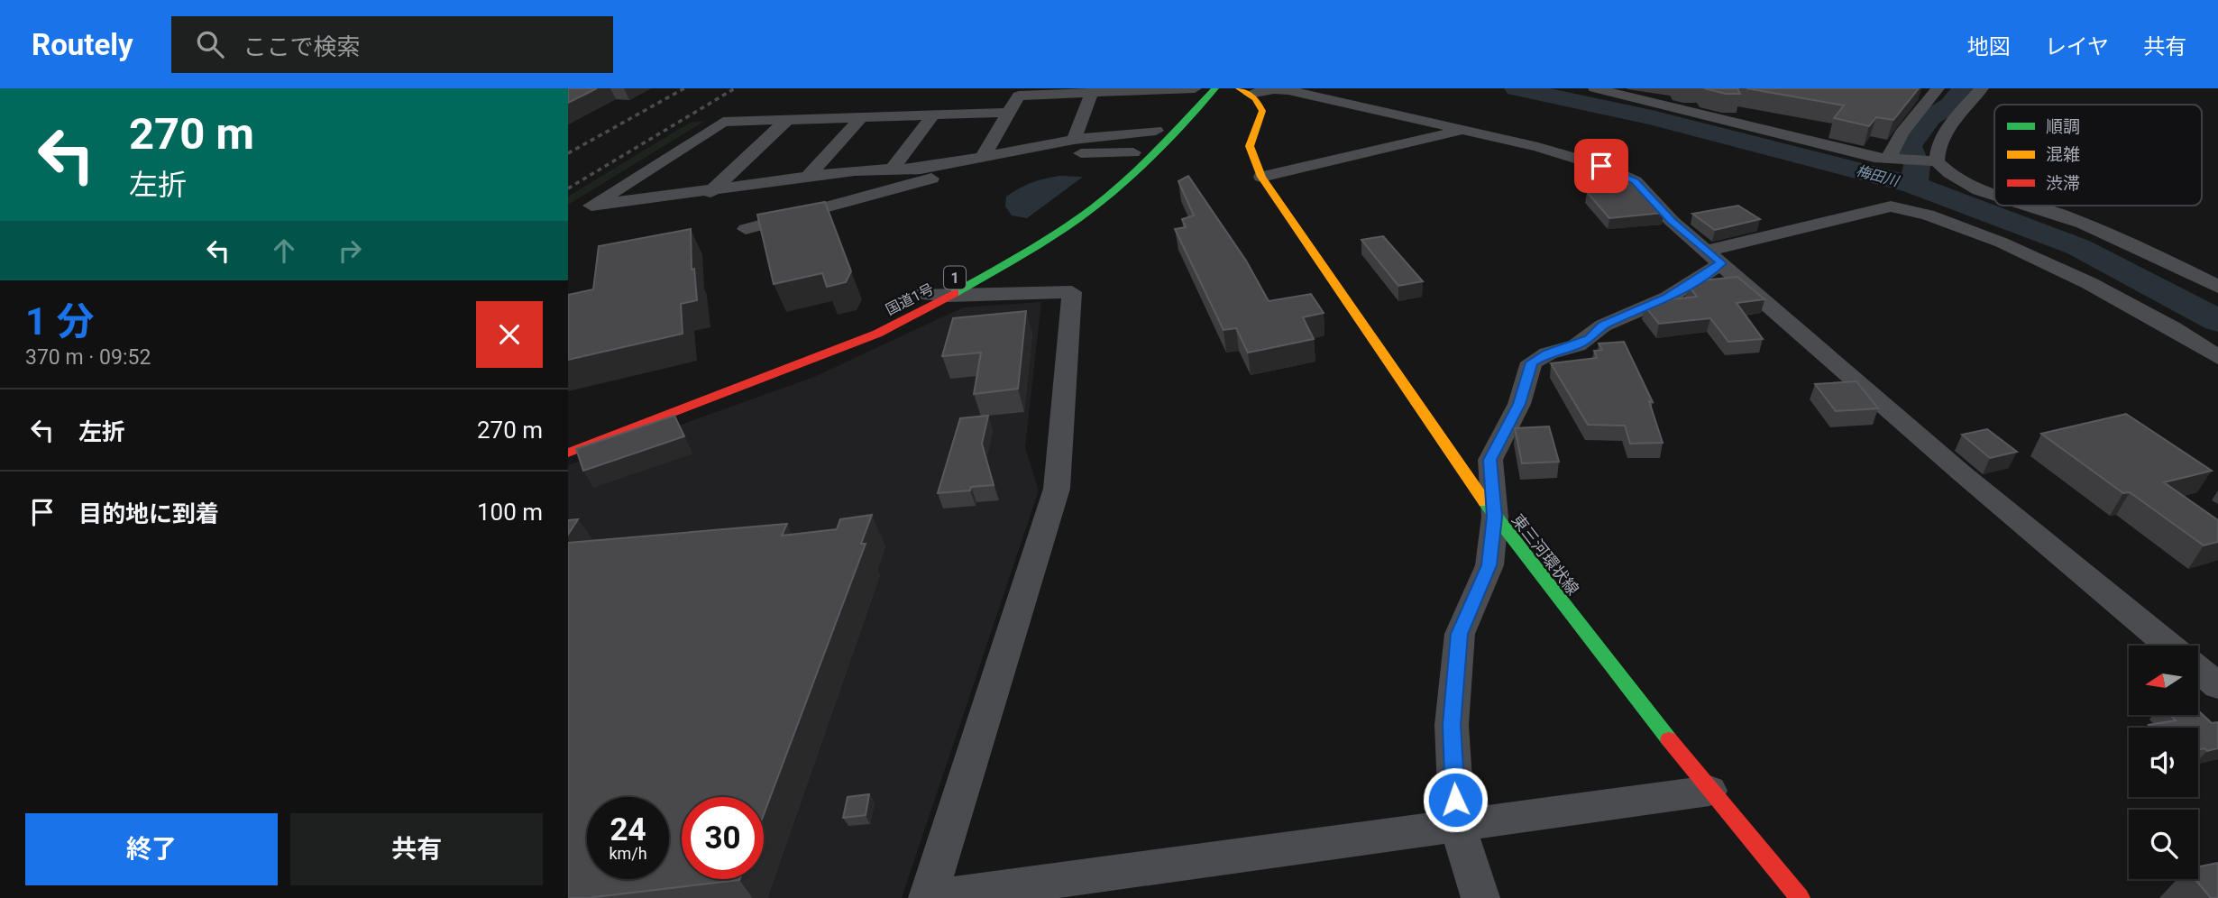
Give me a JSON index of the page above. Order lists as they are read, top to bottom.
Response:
{
  "streets": {
    "main road": ["1", "国道1号", "東三河環状線"]
  },
  "water": ["梅田川"],
  "legend": ["順調", "混雑", "渋滞"],
  "north": "left",
  "page": {
    "header": "Routely",
    "search": "ここで検索",
    "nav": ["地図", "レイヤ", "共有"],
    "turn": ["270 m", "左折"],
    "heading": ["1 分", "370 m · 09:52"],
    "list": [
      {
        "name": "左折",
        "value": "270 m"
      },
      {
        "name": "目的地に到着",
        "value": "100 m"
      }
    ],
    "speed": "24 km/h",
    "limit": "30",
    "buttons": ["終了", "共有"]
  }
}
